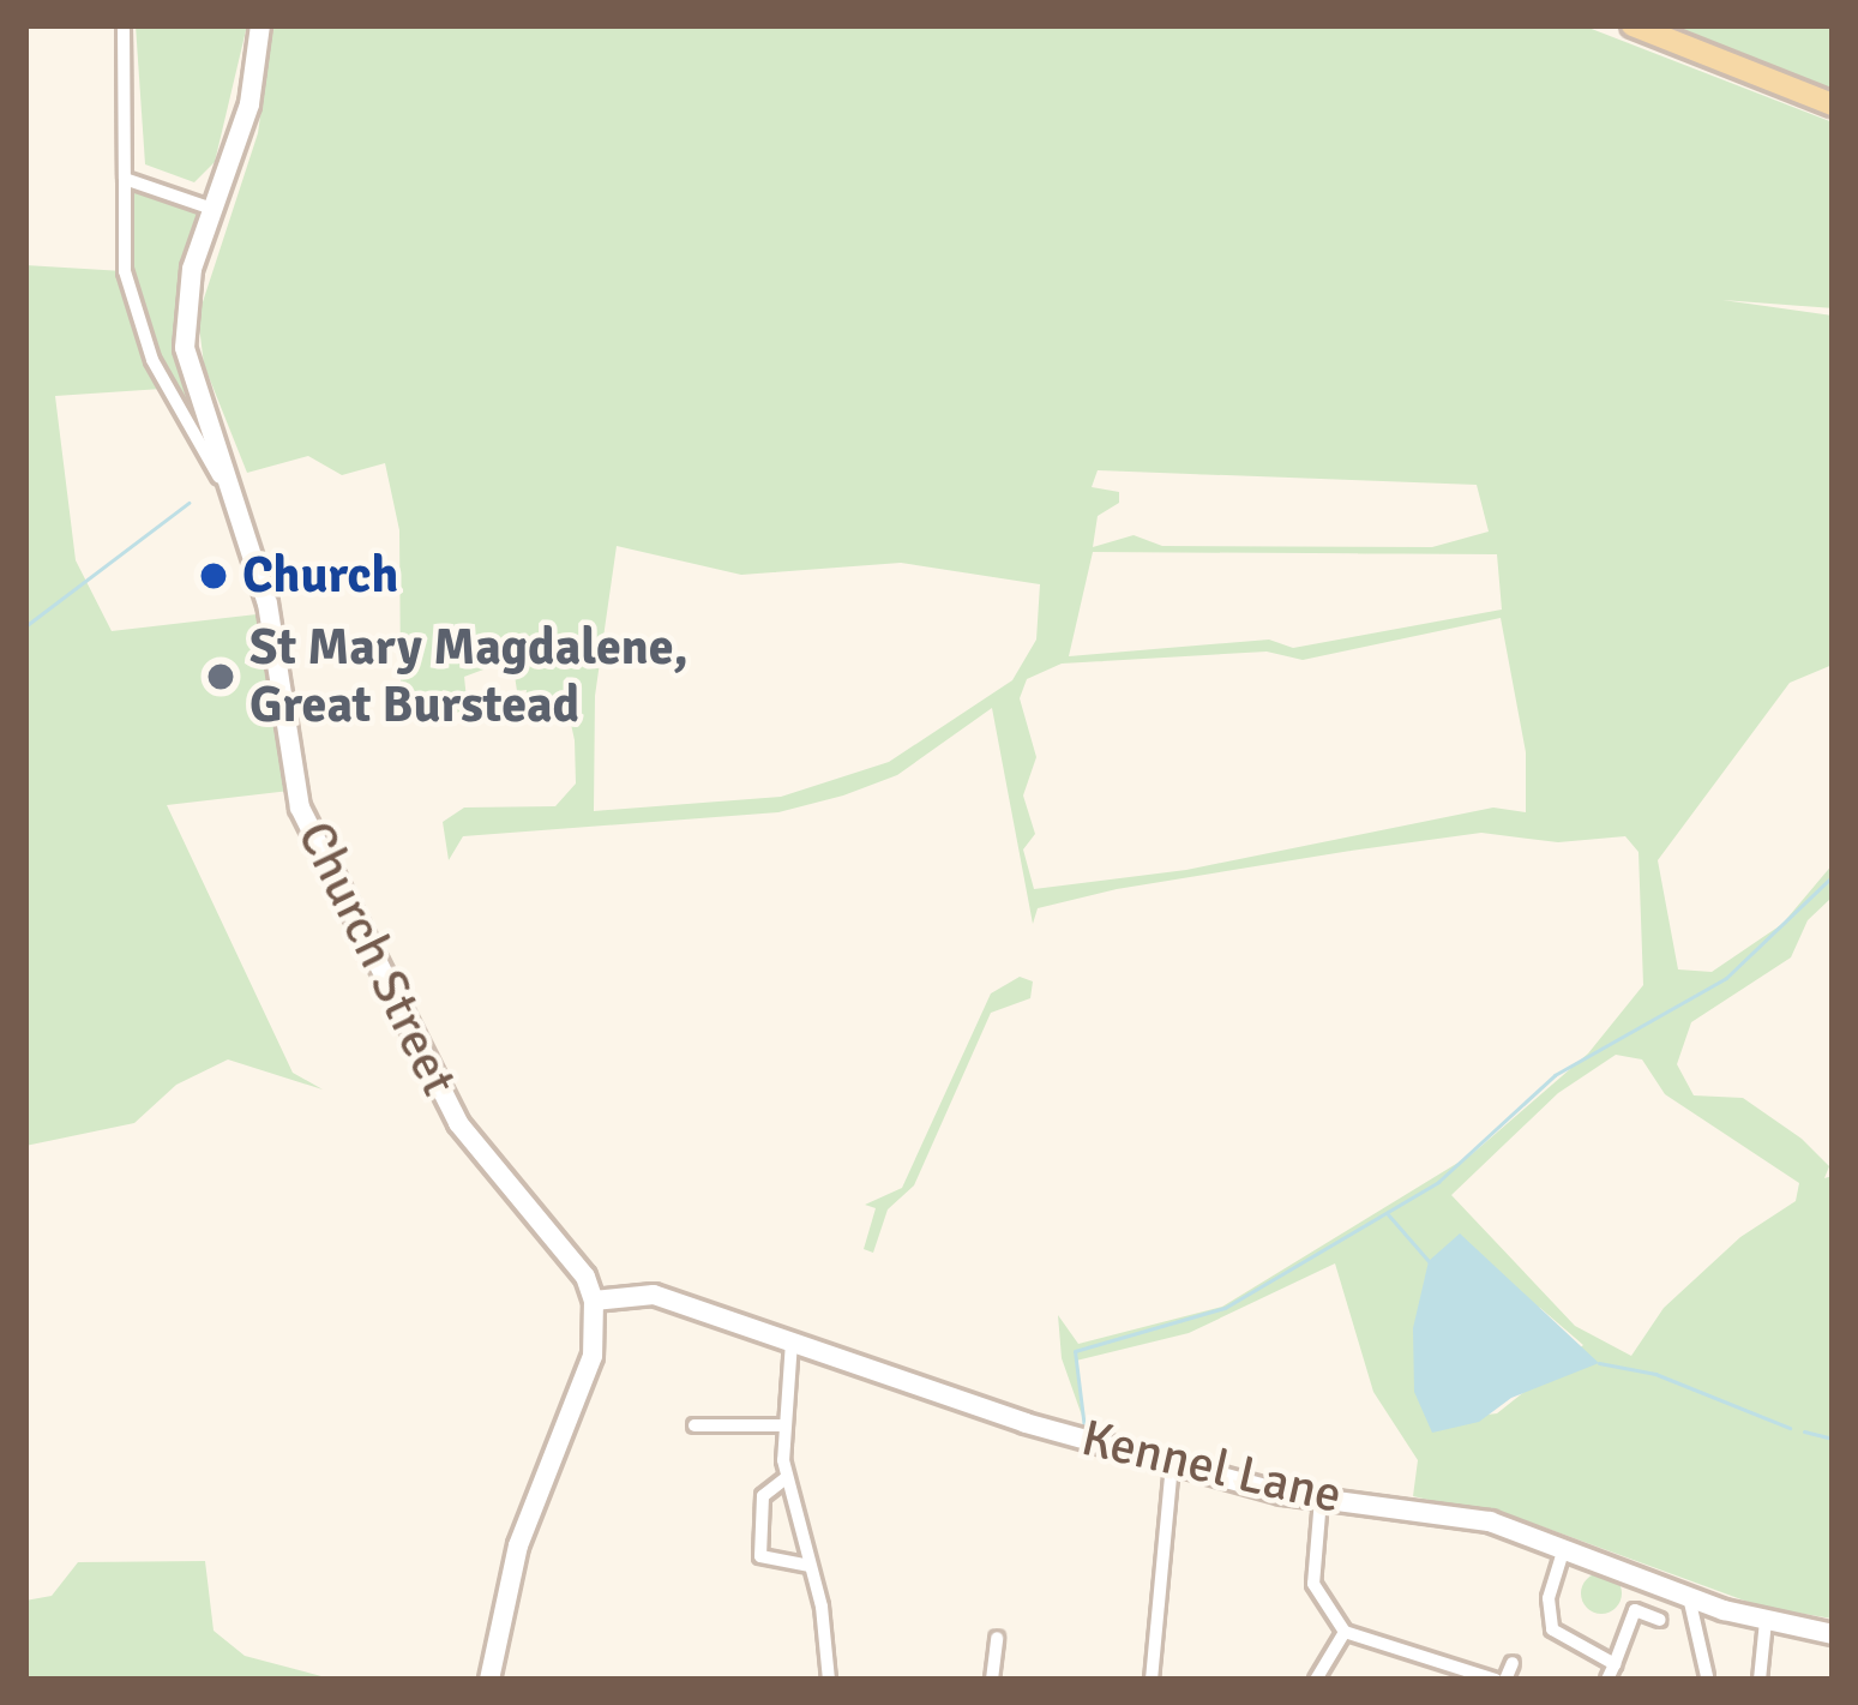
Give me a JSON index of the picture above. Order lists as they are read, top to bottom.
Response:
{
  "streets": {
    "street": ["Church Street", "Kennel Lane"]
  },
  "crossings": [
    ["Church Street", "Kennel Lane"]
  ],
  "places": ["Church", "St Mary Magdalene, Great Burstead"]
}
